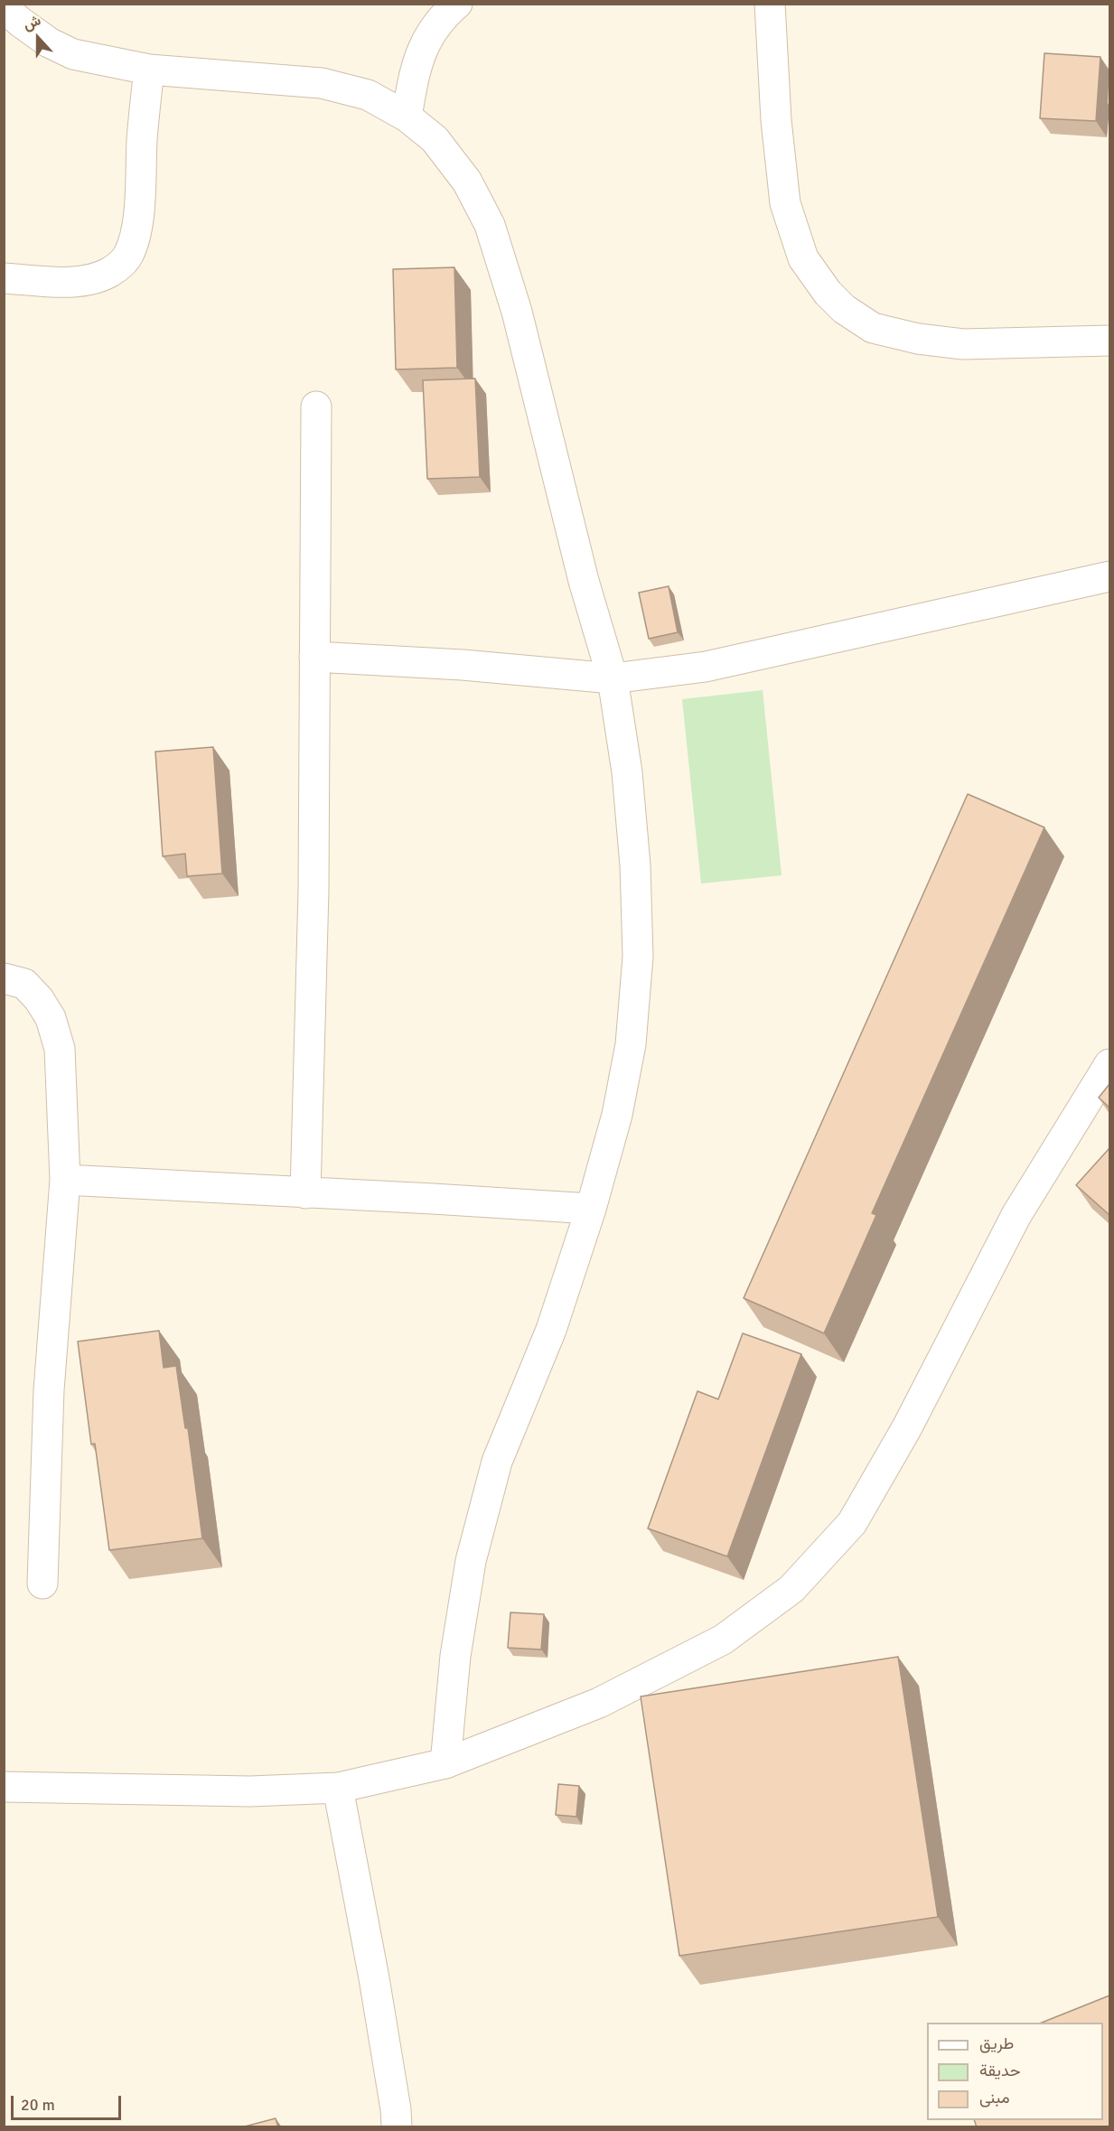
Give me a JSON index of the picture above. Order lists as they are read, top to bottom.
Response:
{
  "legend": ["طريق", "حديقة", "مبنى"],
  "scale_bar": "20 m",
  "north": "top"
}
